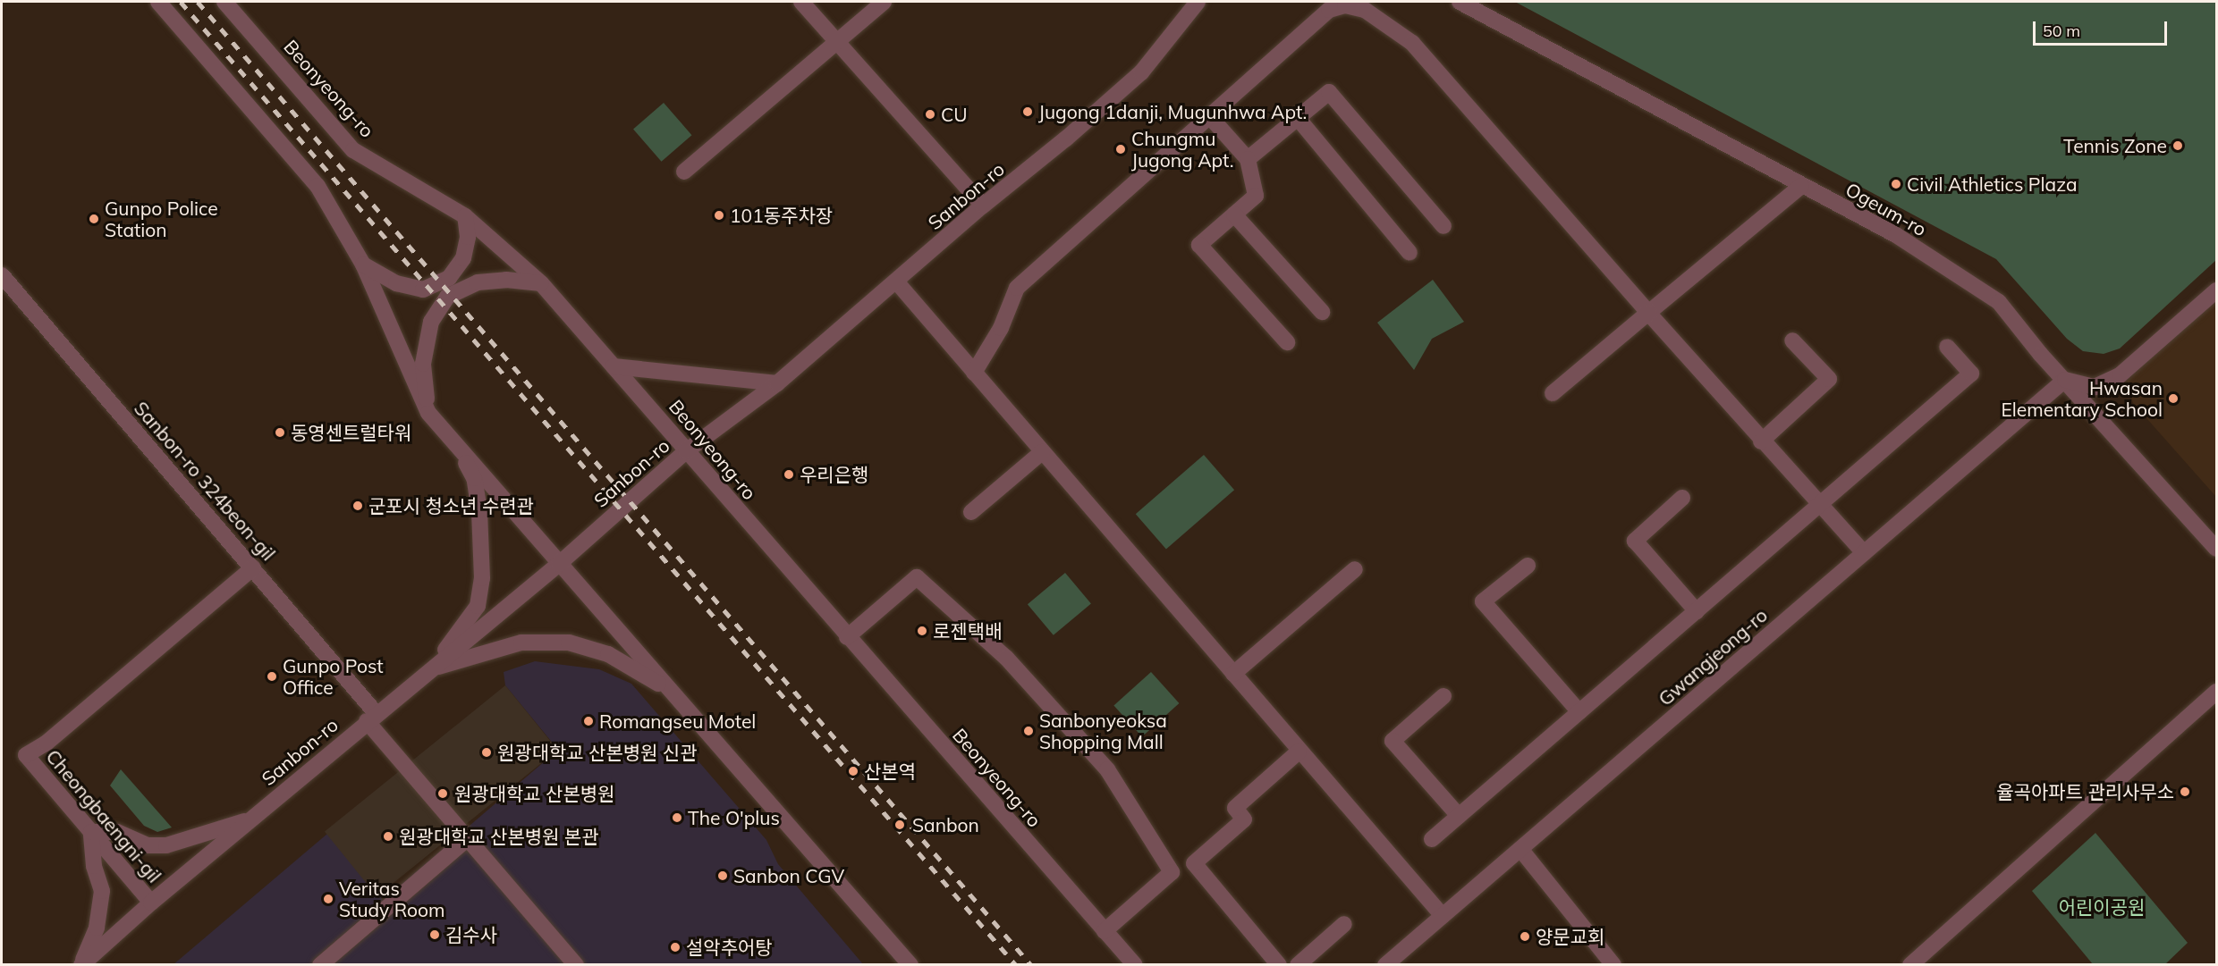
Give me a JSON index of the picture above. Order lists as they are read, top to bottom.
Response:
{
  "streets": {
    "street": [
      "Beonyeong-ro",
      "Sanbon-ro",
      "Ogeum-ro",
      "Sanbon-ro 324beon-gil",
      "Gwangjeong-ro",
      "Cheongbaengni-gil"
    ]
  },
  "crossings": [
    ["Beonyeong-ro", "Sanbon-ro"],
    ["Sanbon-ro", "Sanbon-ro 324beon-gil"],
    ["Sanbon-ro", "Cheongbaengni-gil"],
    ["Ogeum-ro", "Gwangjeong-ro"],
    ["Sanbon-ro 324beon-gil", "Cheongbaengni-gil"]
  ],
  "parks": ["어린이공원"],
  "places": [
    "Jugong 1danji, Mugunhwa Apt.",
    "CU",
    "Tennis Zone",
    "Chungmu Jugong Apt.",
    "Civil Athletics Plaza",
    "101동주차장",
    "Gunpo Police Station",
    "Hwasan Elementary School",
    "동영센트럴타워",
    "우리은행",
    "군포시 청소년 수련관",
    "로젠택배",
    "Gunpo Post Office",
    "Romangseu Motel",
    "Sanbonyeoksa Shopping Mall",
    "원광대학교 산본병원 신관",
    "산본역",
    "율곡아파트 관리사무소",
    "원광대학교 산본병원",
    "The O'plus",
    "Sanbon",
    "원광대학교 산본병원 본관",
    "Sanbon CGV",
    "Veritas Study Room",
    "김수사",
    "양문교회",
    "설악추어탕"
  ],
  "scale_bar": "50 m"
}
